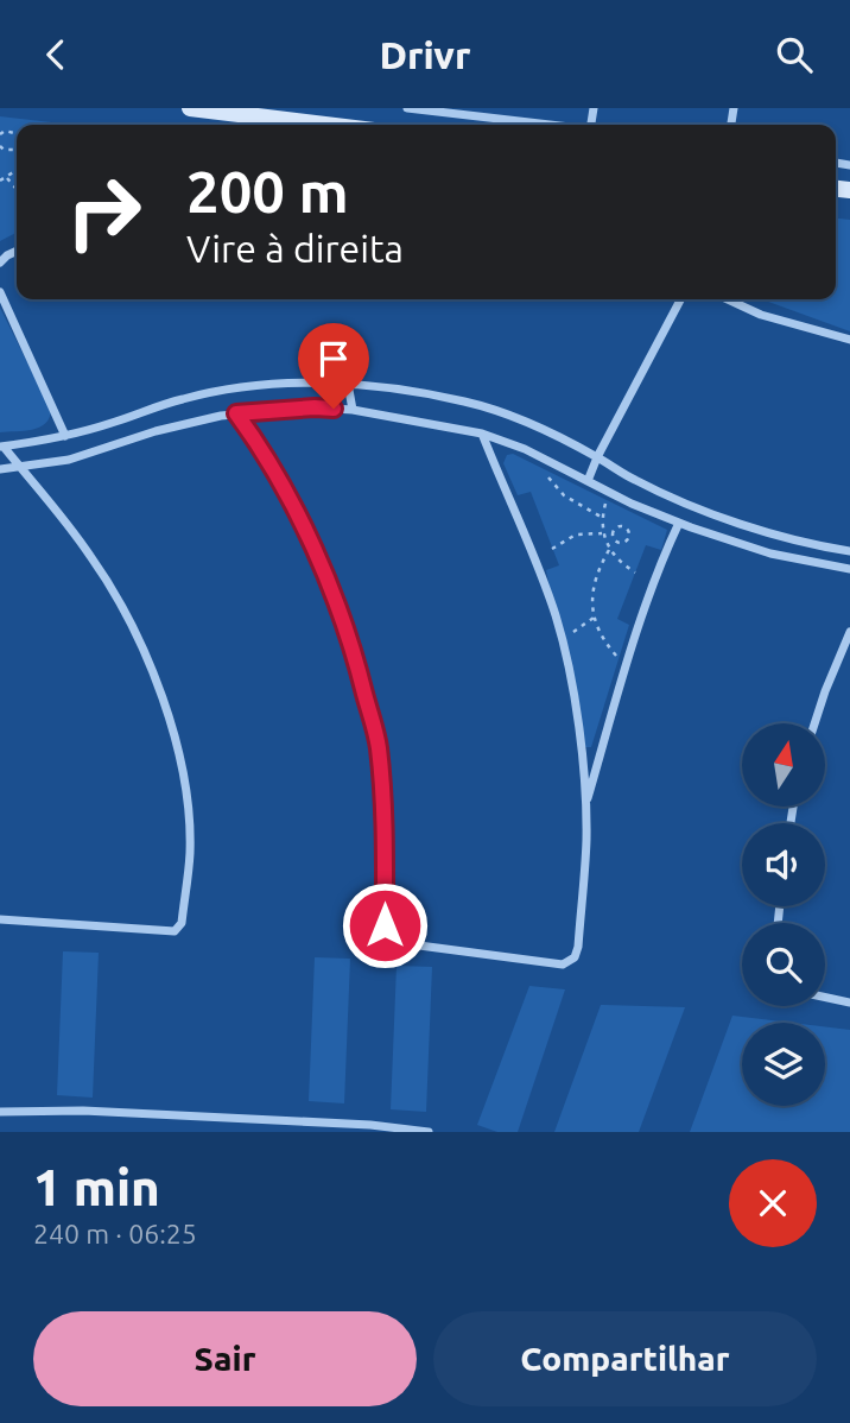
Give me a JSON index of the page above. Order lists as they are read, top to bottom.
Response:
{
  "north": "top",
  "page": {
    "header": "Drivr",
    "turn": ["200 m", "Vire à direita"],
    "heading": ["1 min", "240 m · 06:25"],
    "buttons": ["Sair", "Compartilhar"]
  }
}
